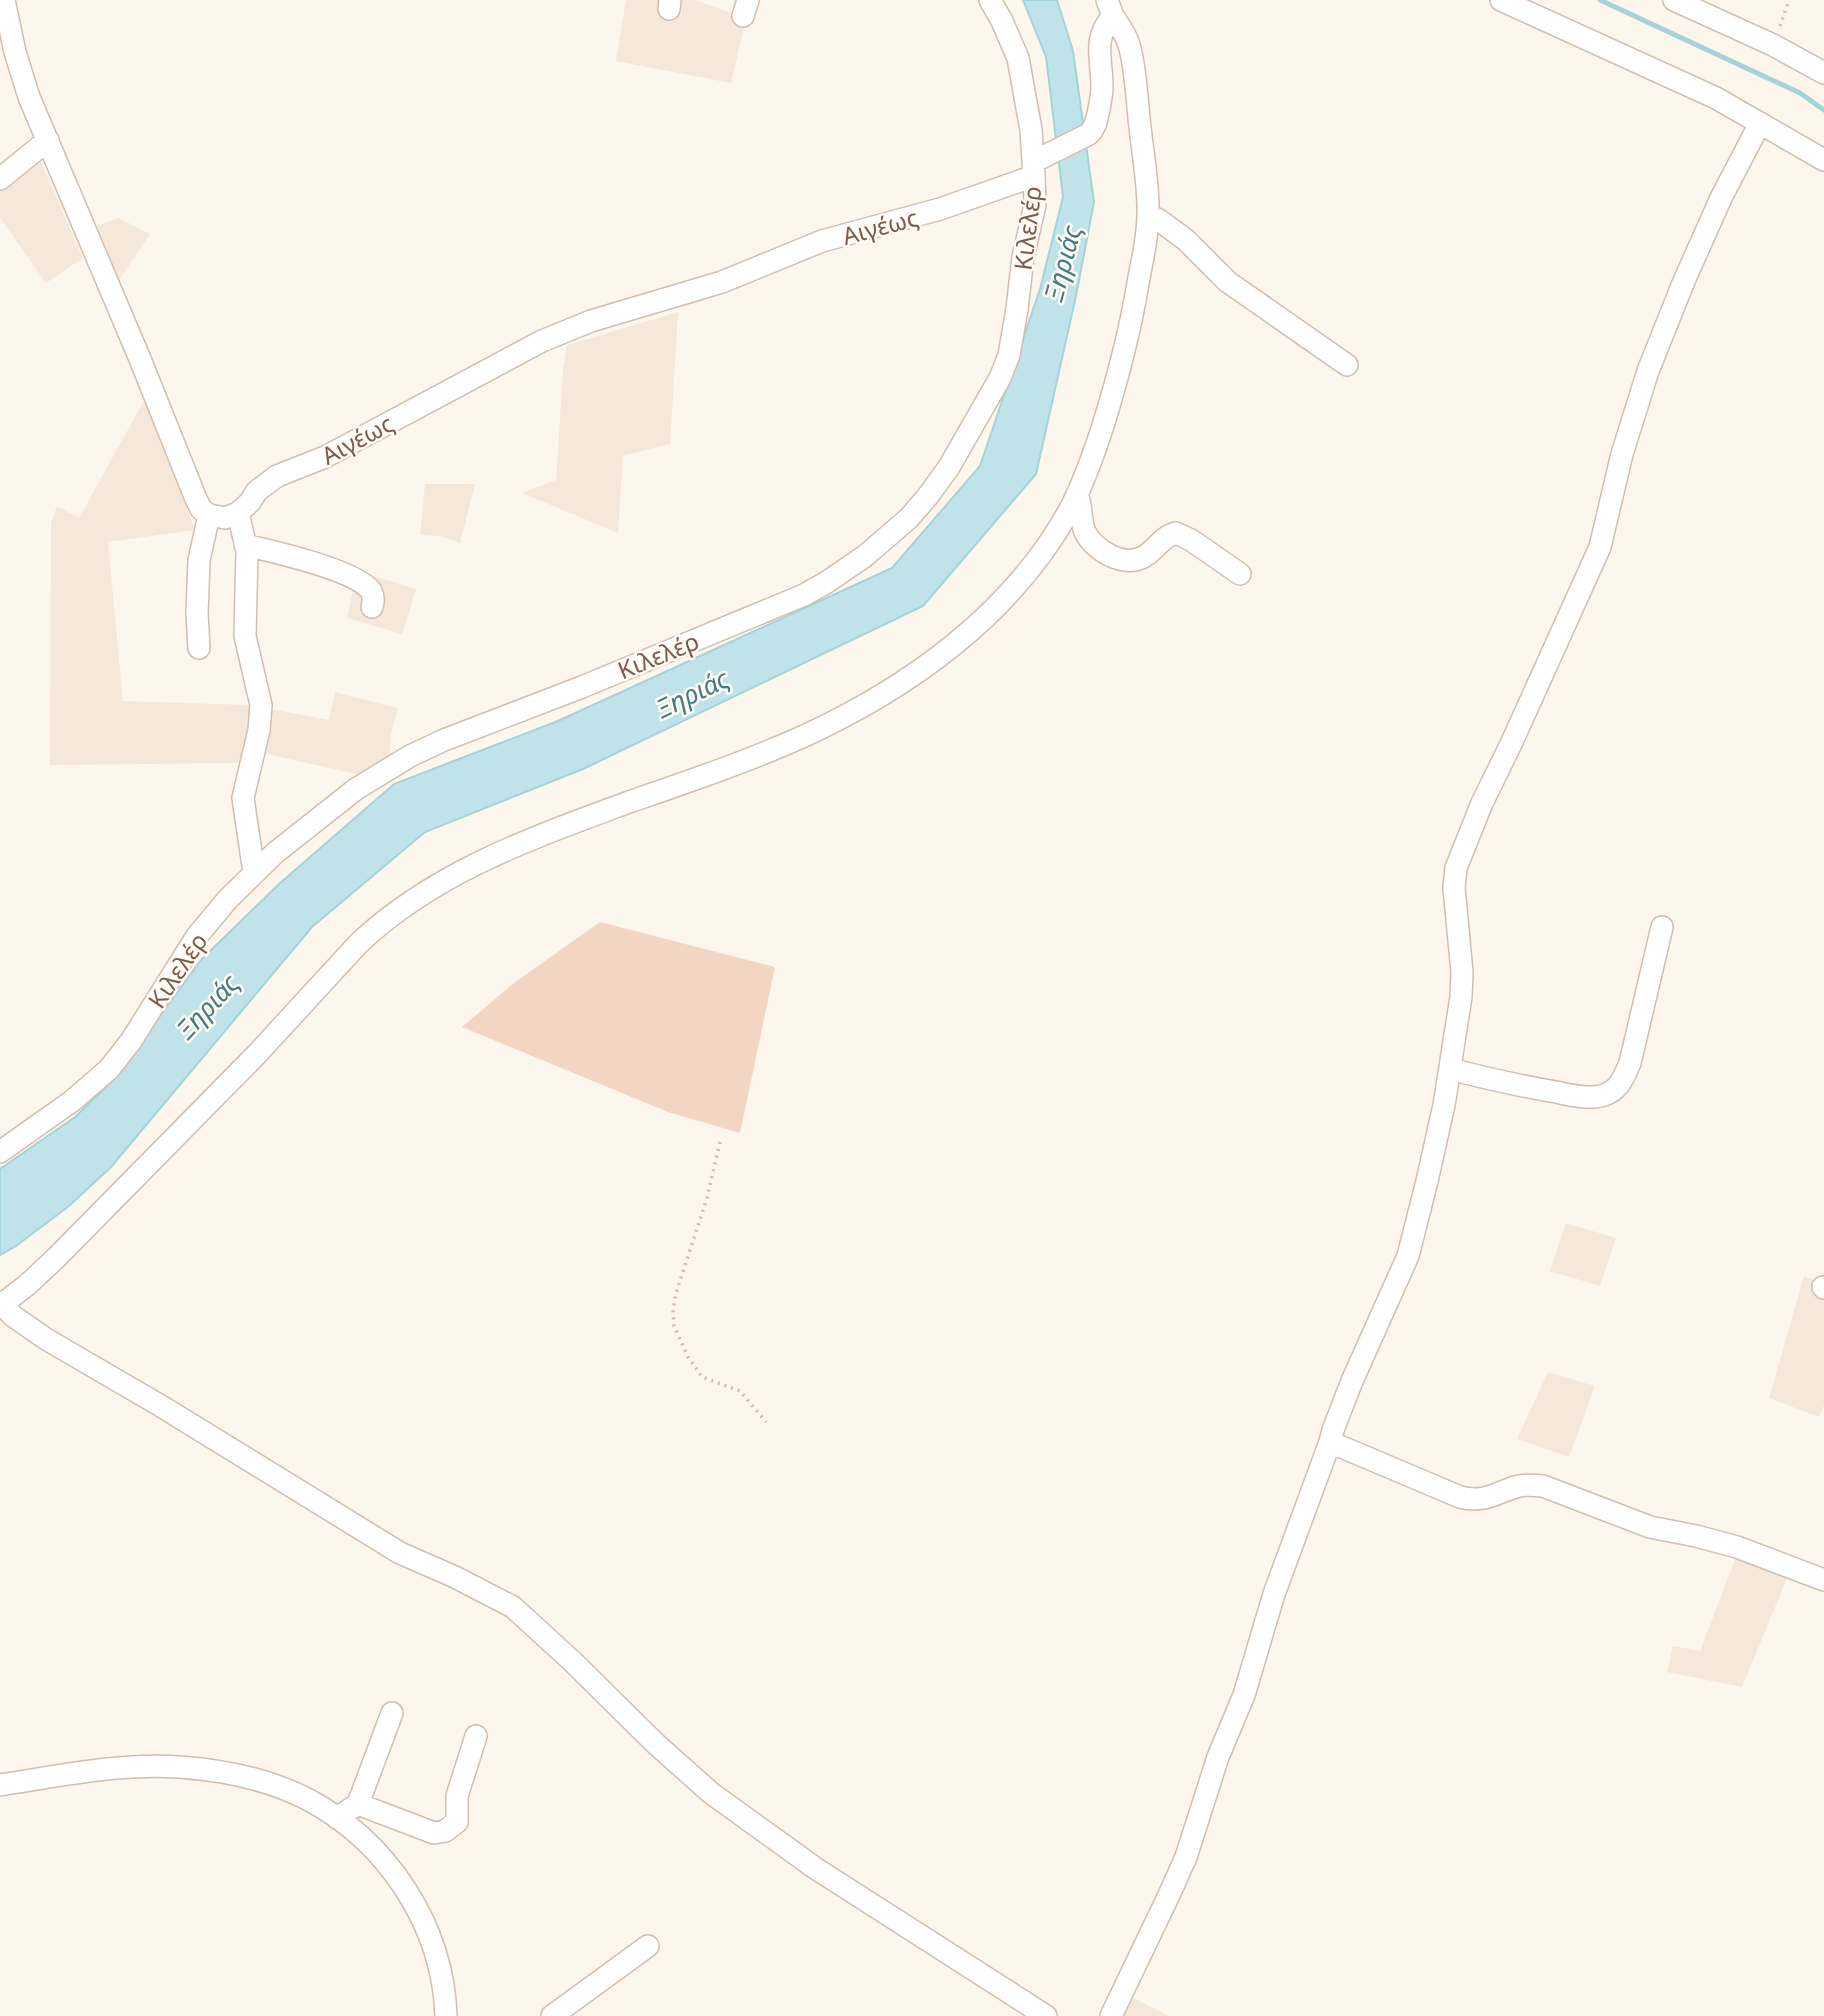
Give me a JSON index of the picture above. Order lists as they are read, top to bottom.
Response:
{
  "streets": {
    "street": ["Αιγέως", "Κιλελέρ"]
  },
  "crossings": [
    ["Αιγέως", "Κιλελέρ"]
  ],
  "water": ["Ξηριάς"]
}
